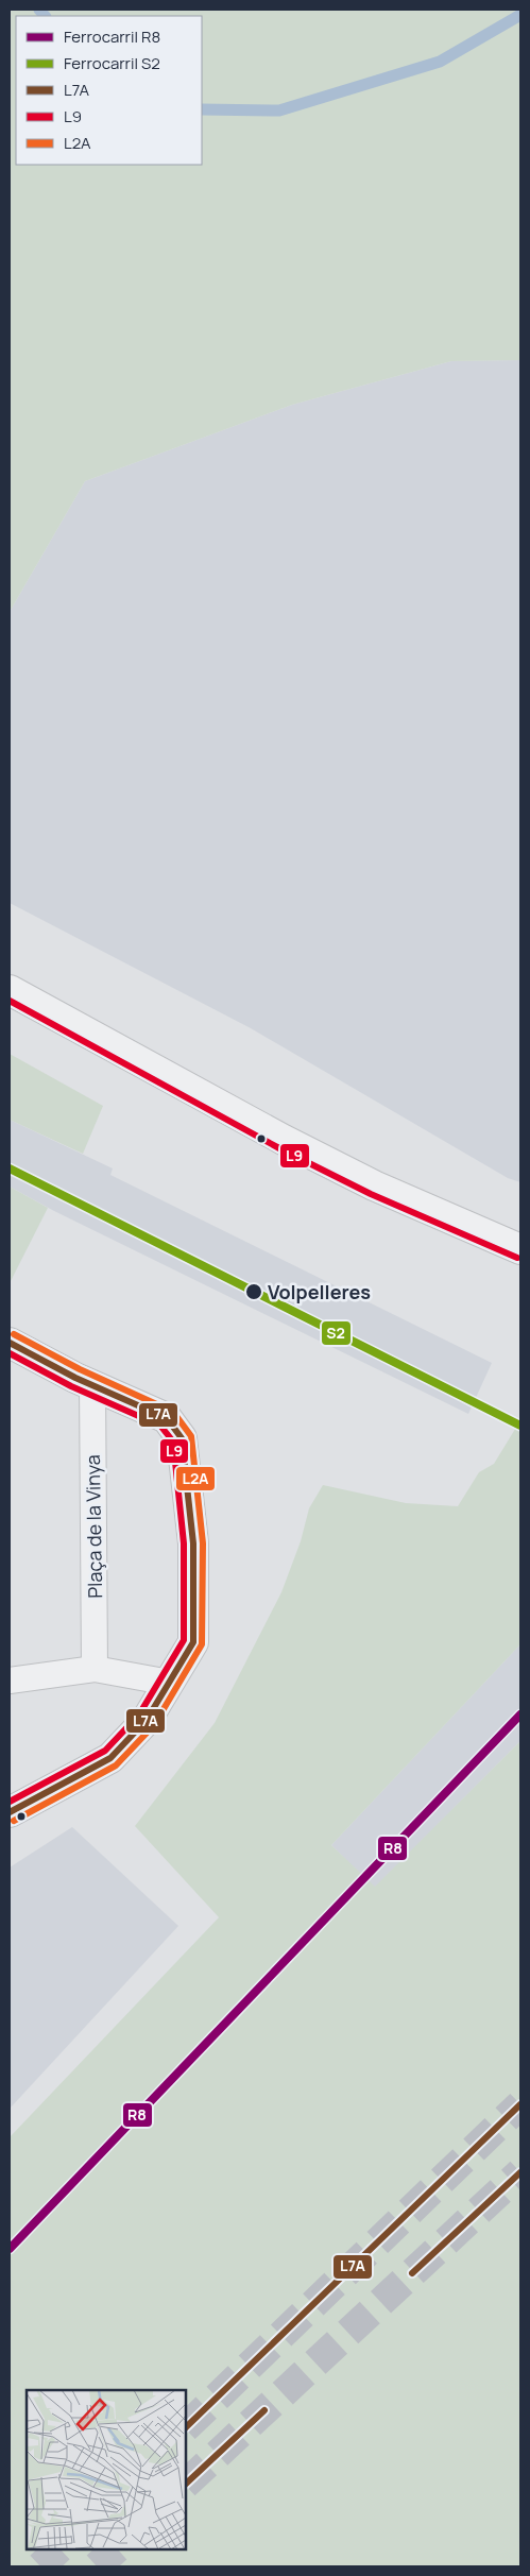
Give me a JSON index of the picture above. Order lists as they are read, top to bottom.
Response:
{
  "streets": {
    "street": ["Plaça de la Vinya"]
  },
  "places": ["Volpelleres"],
  "lines": [
    "transit line L9",
    "rail line S2",
    "transit line L2A",
    "transit line L7A",
    "rail line R8"
  ],
  "legend": [
    "Ferrocarril R8",
    "Ferrocarril S2",
    "L7A",
    "L9",
    "L2A"
  ]
}
